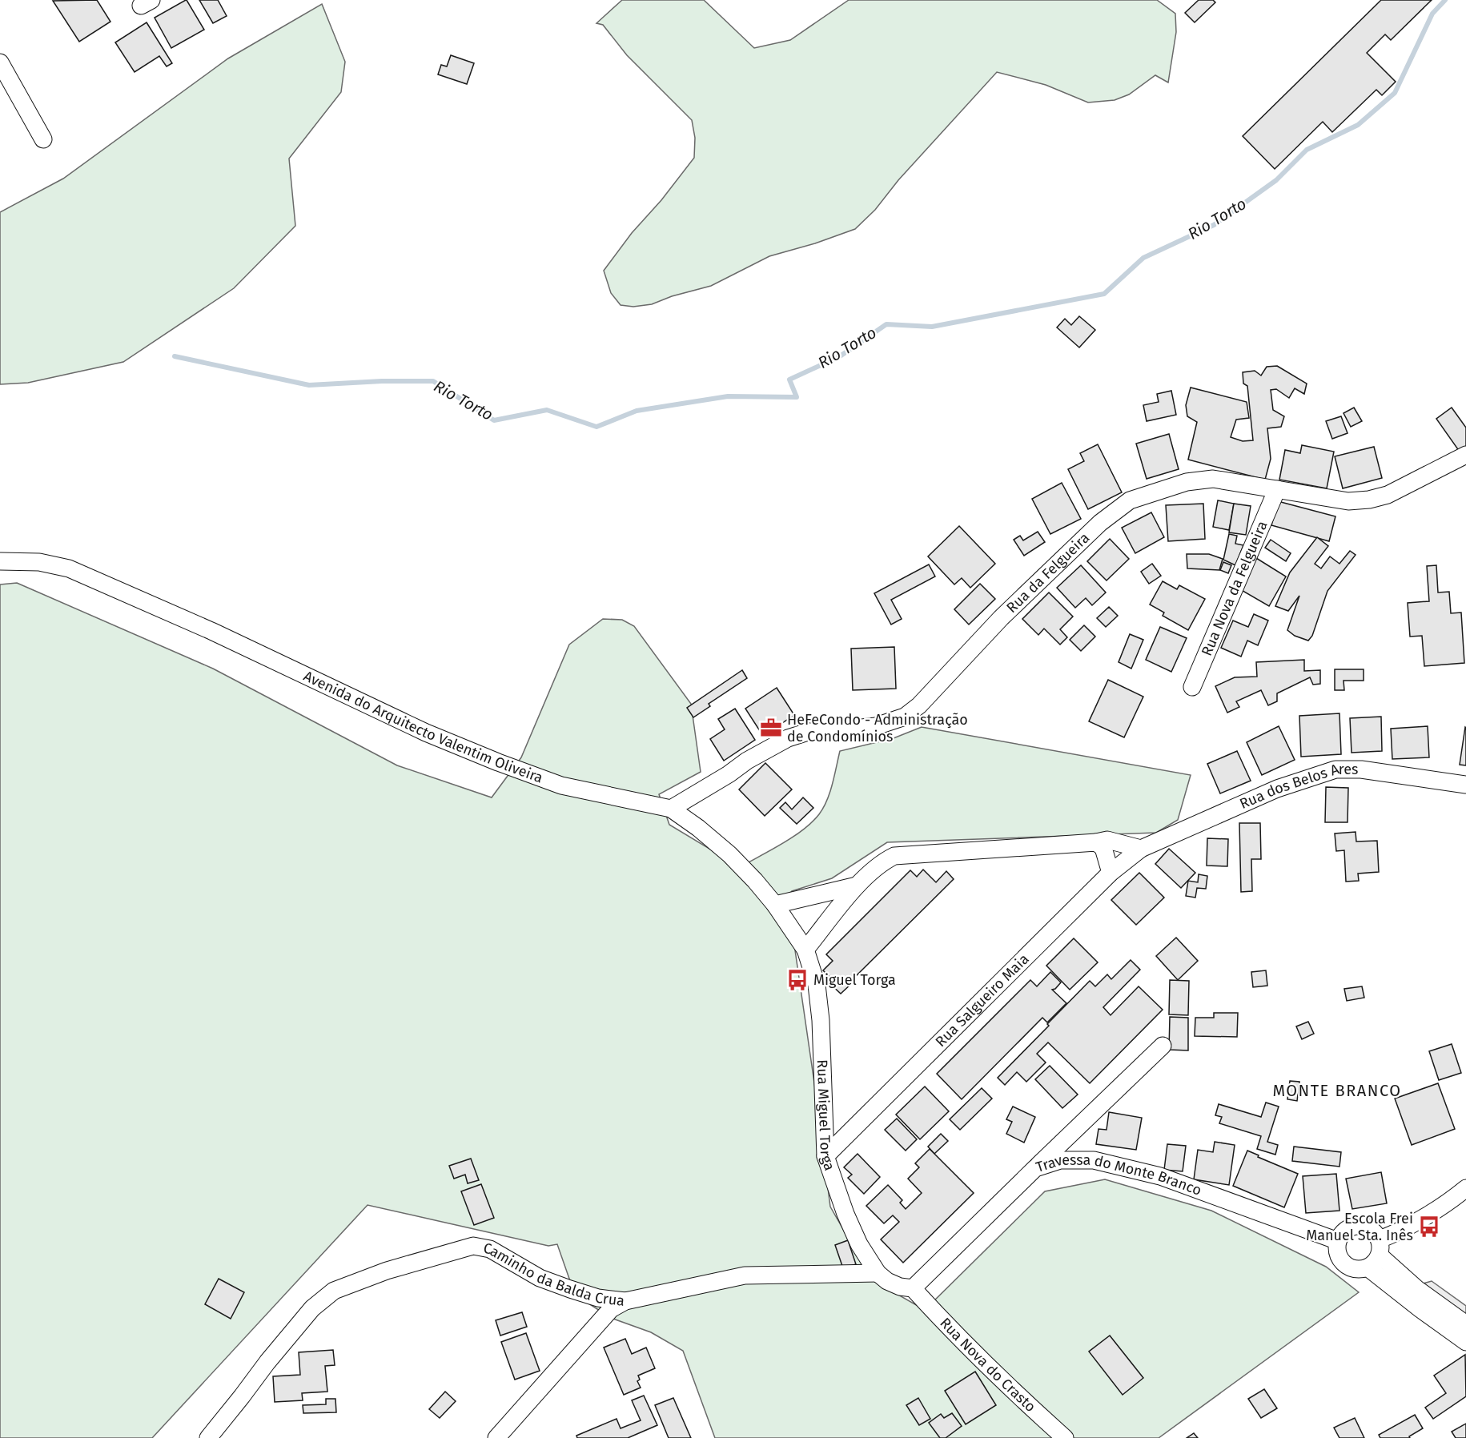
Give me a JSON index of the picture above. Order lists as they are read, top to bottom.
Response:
{
  "streets": {
    "street": [
      "Rua da Felgueira",
      "Rua Nova da Felgueira",
      "Avenida do Arquitecto Valentim Oliveira",
      "Rua dos Belos Ares",
      "Rua Salgueiro Maia",
      "Rua Miguel Torga",
      "Travessa do Monte Branco",
      "Caminho da Balda Crua",
      "Rua Nova do Crasto"
    ]
  },
  "crossings": [
    ["Rua da Felgueira", "Rua Nova da Felgueira"],
    ["Rua da Felgueira", "Avenida do Arquitecto Valentim Oliveira"],
    ["Avenida do Arquitecto Valentim Oliveira", "Rua Miguel Torga"],
    ["Rua dos Belos Ares", "Rua Salgueiro Maia"],
    ["Rua Salgueiro Maia", "Rua Miguel Torga"],
    ["Rua Miguel Torga", "Caminho da Balda Crua"],
    ["Travessa do Monte Branco", "Rua Nova do Crasto"]
  ],
  "districts": ["MONTE BRANCO"],
  "water": ["Rio Torto"],
  "places": {
    "office": ["HeFeCondo - Administração de Condomínios"],
    "bus stop": ["Miguel Torga", "Escola Frei Manuel Sta. Inês"]
  }
}
